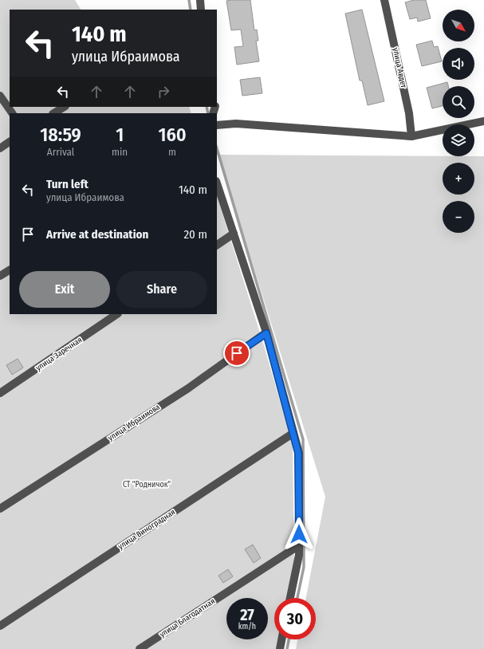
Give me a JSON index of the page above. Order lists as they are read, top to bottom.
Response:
{
  "streets": {
    "street": [
      "улица Авдет",
      "улица Заречная",
      "улица Ибраимова",
      "улица Виноградная",
      "улица Благодатная"
    ]
  },
  "parks": ["СТ \"Родничок\""],
  "north": "bottom right",
  "page": {
    "map_buttons": ["+", "−"],
    "turn": ["140 m", "улица Ибраимова"],
    "eta": [
      "18:59",
      "Arrival",
      "1",
      "min",
      "160",
      "m"
    ],
    "list": [
      {
        "name": "Turn left",
        "note": "улица Ибраимова",
        "value": "140 m"
      },
      {
        "name": "Arrive at destination",
        "value": "20 m"
      }
    ],
    "buttons": ["Exit", "Share"],
    "speed": "27 km/h",
    "limit": "30"
  }
}
